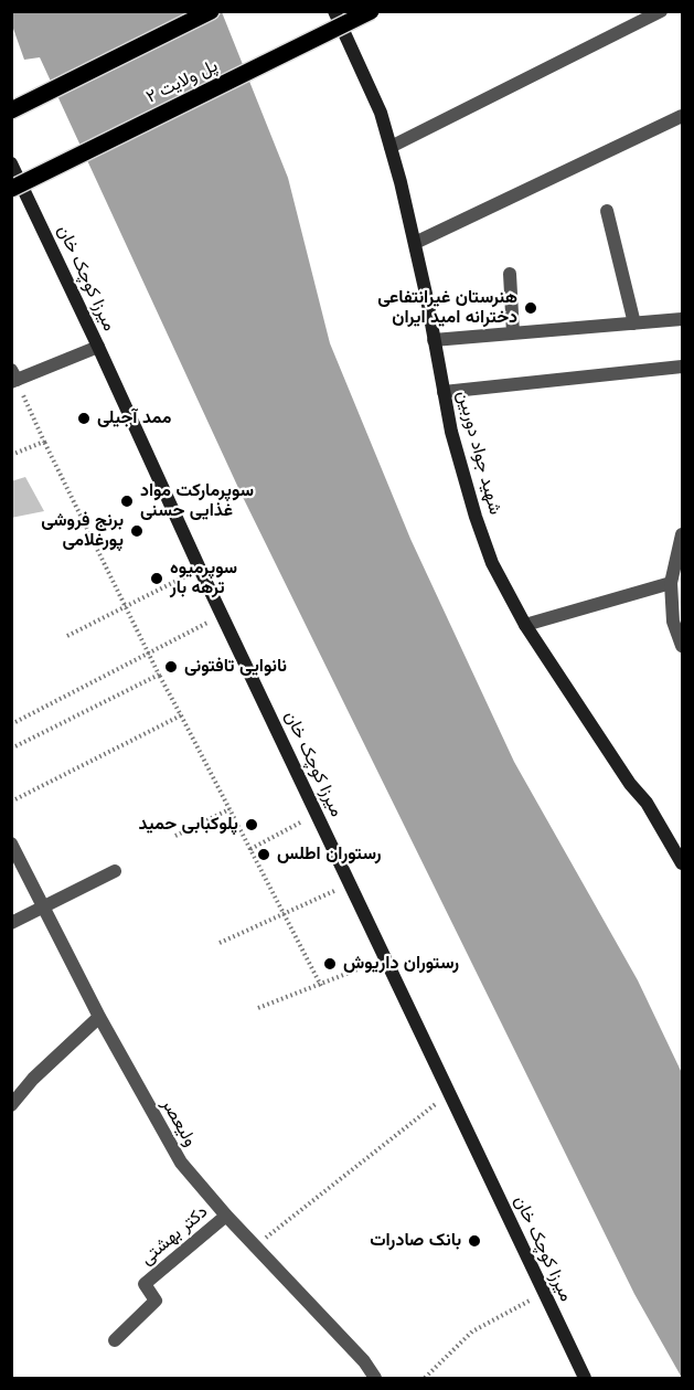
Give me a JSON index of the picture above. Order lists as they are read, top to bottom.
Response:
{
  "streets": {
    "main road": ["پل ولایت ۲", "میرزا کوچک خان", "شهید جواد دوربین"],
    "street": ["ولیعصر", "دکتر بهشتی"]
  },
  "crossings": [
    ["ولیعصر", "دکتر بهشتی"]
  ],
  "places": [
    "هنرستان غیرانتفاعی دخترانه امید ایران",
    "ممد آجیلی",
    "سوپرمارکت مواد غذایی حسنی",
    "برنج فروشی پورغلامی",
    "سوپرمیوه ترهه بار",
    "نانوایی تافتونی",
    "پلوکبابی حمید",
    "رستوران اطلس",
    "رستوران داریوش",
    "بانک صادرات"
  ]
}
